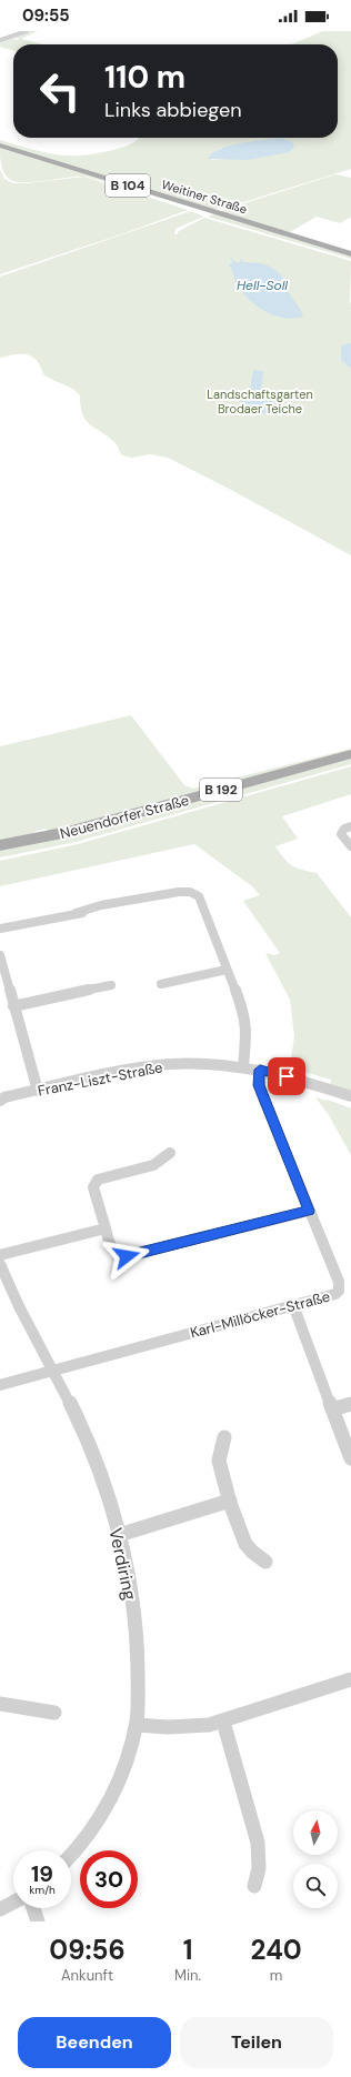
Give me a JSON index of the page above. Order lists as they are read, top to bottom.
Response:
{
  "streets": {
    "main road": [
      "B 104",
      "Weitiner Straße",
      "B 192",
      "Neuendorfer Straße"
    ],
    "street": ["Franz-Liszt-Straße", "Karl-Millöcker-Straße", "Verdiring"]
  },
  "crossings": [
    ["Franz-Liszt-Straße", "Karl-Millöcker-Straße"],
    ["Karl-Millöcker-Straße", "Verdiring"]
  ],
  "water": ["Hell-Soll"],
  "parks": ["Landschaftsgarten Brodaer Teiche"],
  "north": "top",
  "page": {
    "status": "09:55",
    "turn": ["110 m", "Links abbiegen"],
    "speed": "19 km/h",
    "limit": "30",
    "eta": [
      "09:56",
      "Ankunft",
      "1",
      "Min.",
      "240",
      "m"
    ],
    "buttons": ["Beenden", "Teilen"]
  }
}
